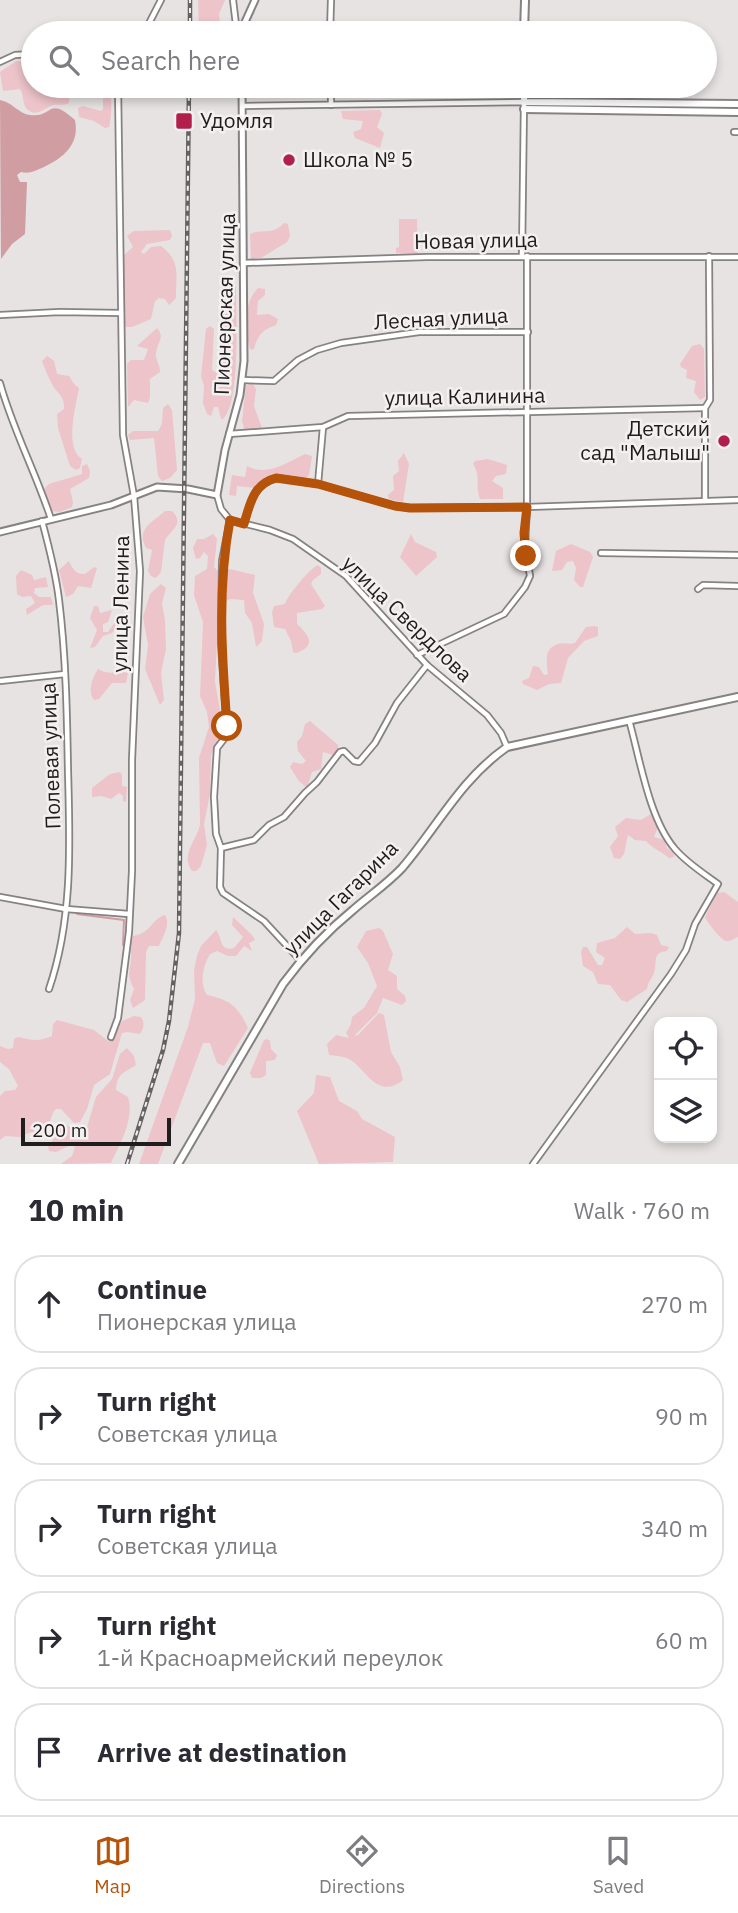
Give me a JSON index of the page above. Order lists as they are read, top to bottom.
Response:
{
  "streets": {
    "main road": ["улица Гагарина"],
    "street": [
      "Новая улица",
      "Пионерская улица",
      "Лесная улица",
      "улица Калинина",
      "улица Ленина",
      "улица Свердлова",
      "Полевая улица"
    ]
  },
  "crossings": [
    ["Новая улица", "Пионерская улица"],
    ["Пионерская улица", "Лесная улица"],
    ["Пионерская улица", "улица Калинина"],
    ["улица Свердлова", "улица Гагарина"]
  ],
  "places": {
    "transit": ["Удомля"],
    "other": ["Школа № 5", "Детский сад \"Малыш\""]
  },
  "scale_bar": "200 m",
  "page": {
    "search": "Search here",
    "scale": "200 m",
    "heading": ["10 min", "Walk · 760 m"],
    "list": [
      ["Continue", "Пионерская улица", "270 m"],
      ["Turn right", "Советская улица", "90 m"],
      ["Turn right", "Советская улица", "340 m"],
      ["Turn right", "1-й Красноармейский переулок", "60 m"],
      "Arrive at destination"
    ],
    "nav": ["Map", "Directions", "Saved"]
  }
}
